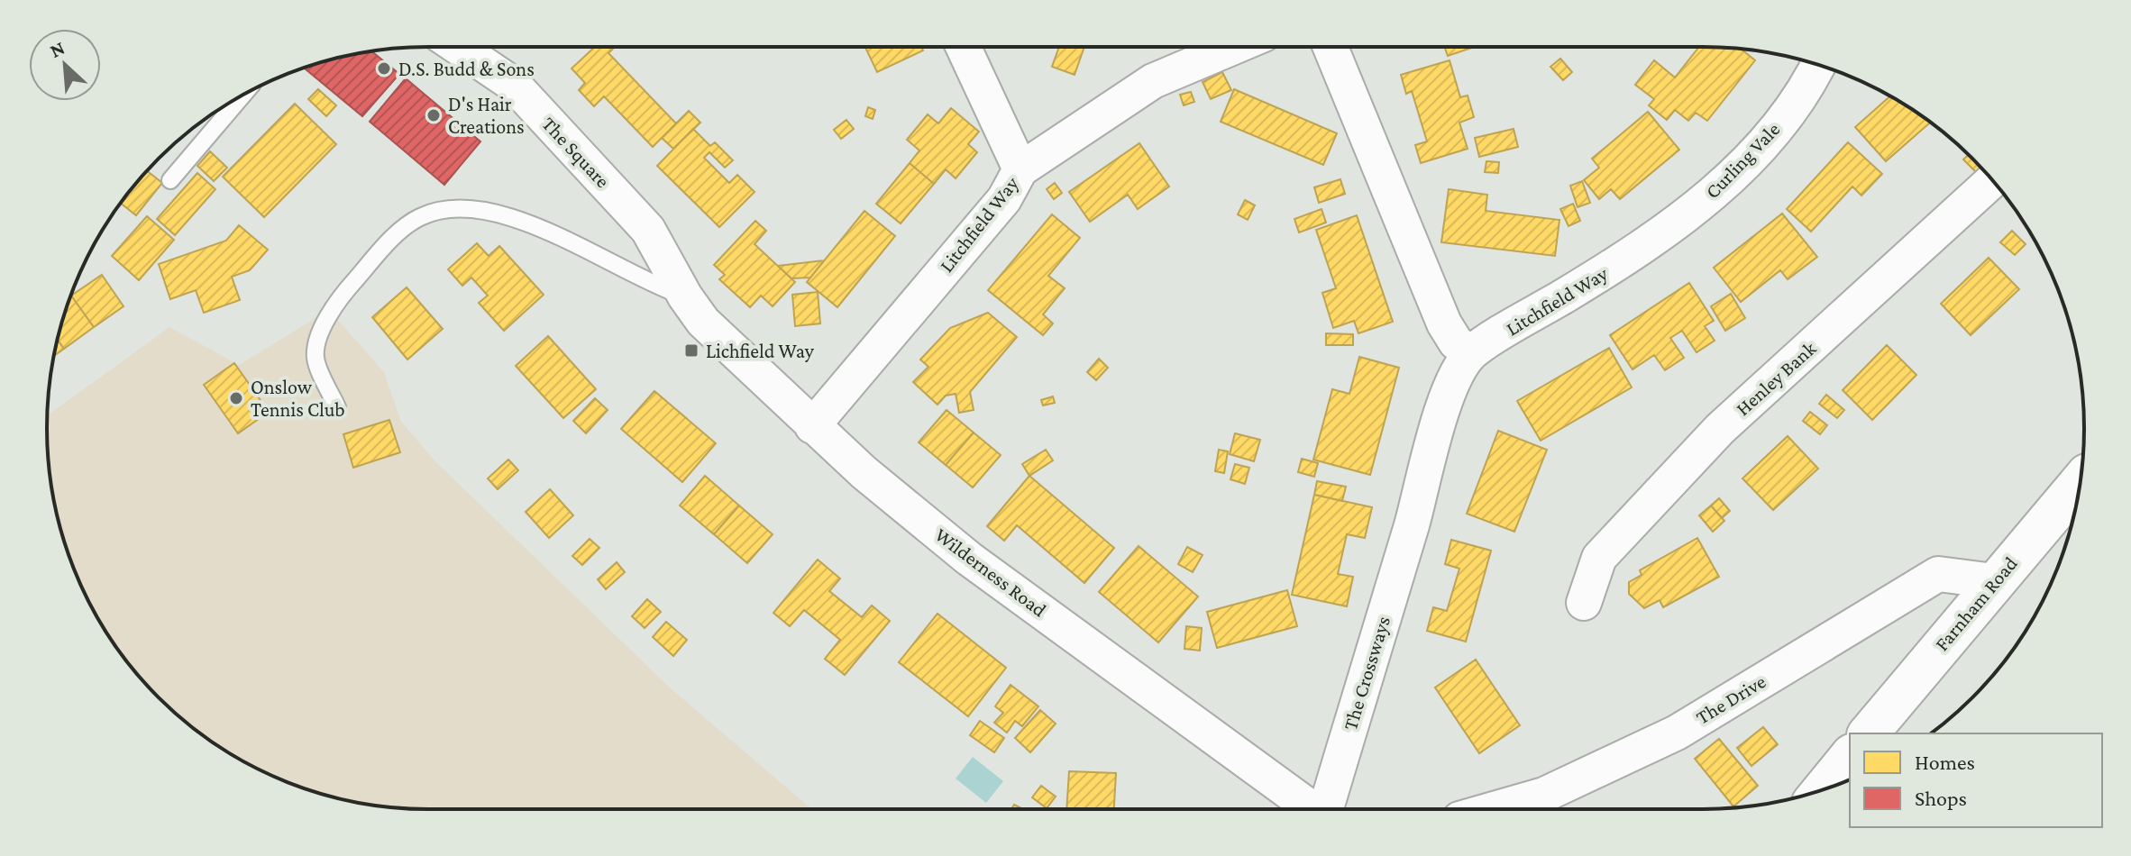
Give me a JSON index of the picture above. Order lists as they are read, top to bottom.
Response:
{
  "streets": {
    "main road": ["Farnham Road"],
    "street": [
      "The Square",
      "Curling Vale",
      "Litchfield Way",
      "Henley Bank",
      "Wilderness Road",
      "The Crossways",
      "The Drive"
    ]
  },
  "crossings": [
    ["The Square", "Wilderness Road"],
    ["Curling Vale", "Litchfield Way"],
    ["Litchfield Way", "Wilderness Road"],
    ["Litchfield Way", "The Crossways"],
    ["Farnham Road", "The Drive"]
  ],
  "places": {
    "other": ["D.S. Budd & Sons", "D's Hair Creations", "Onslow Tennis Club"],
    "transit": ["Lichfield Way"]
  },
  "legend": ["Homes", "Shops"],
  "north": "top left"
}
